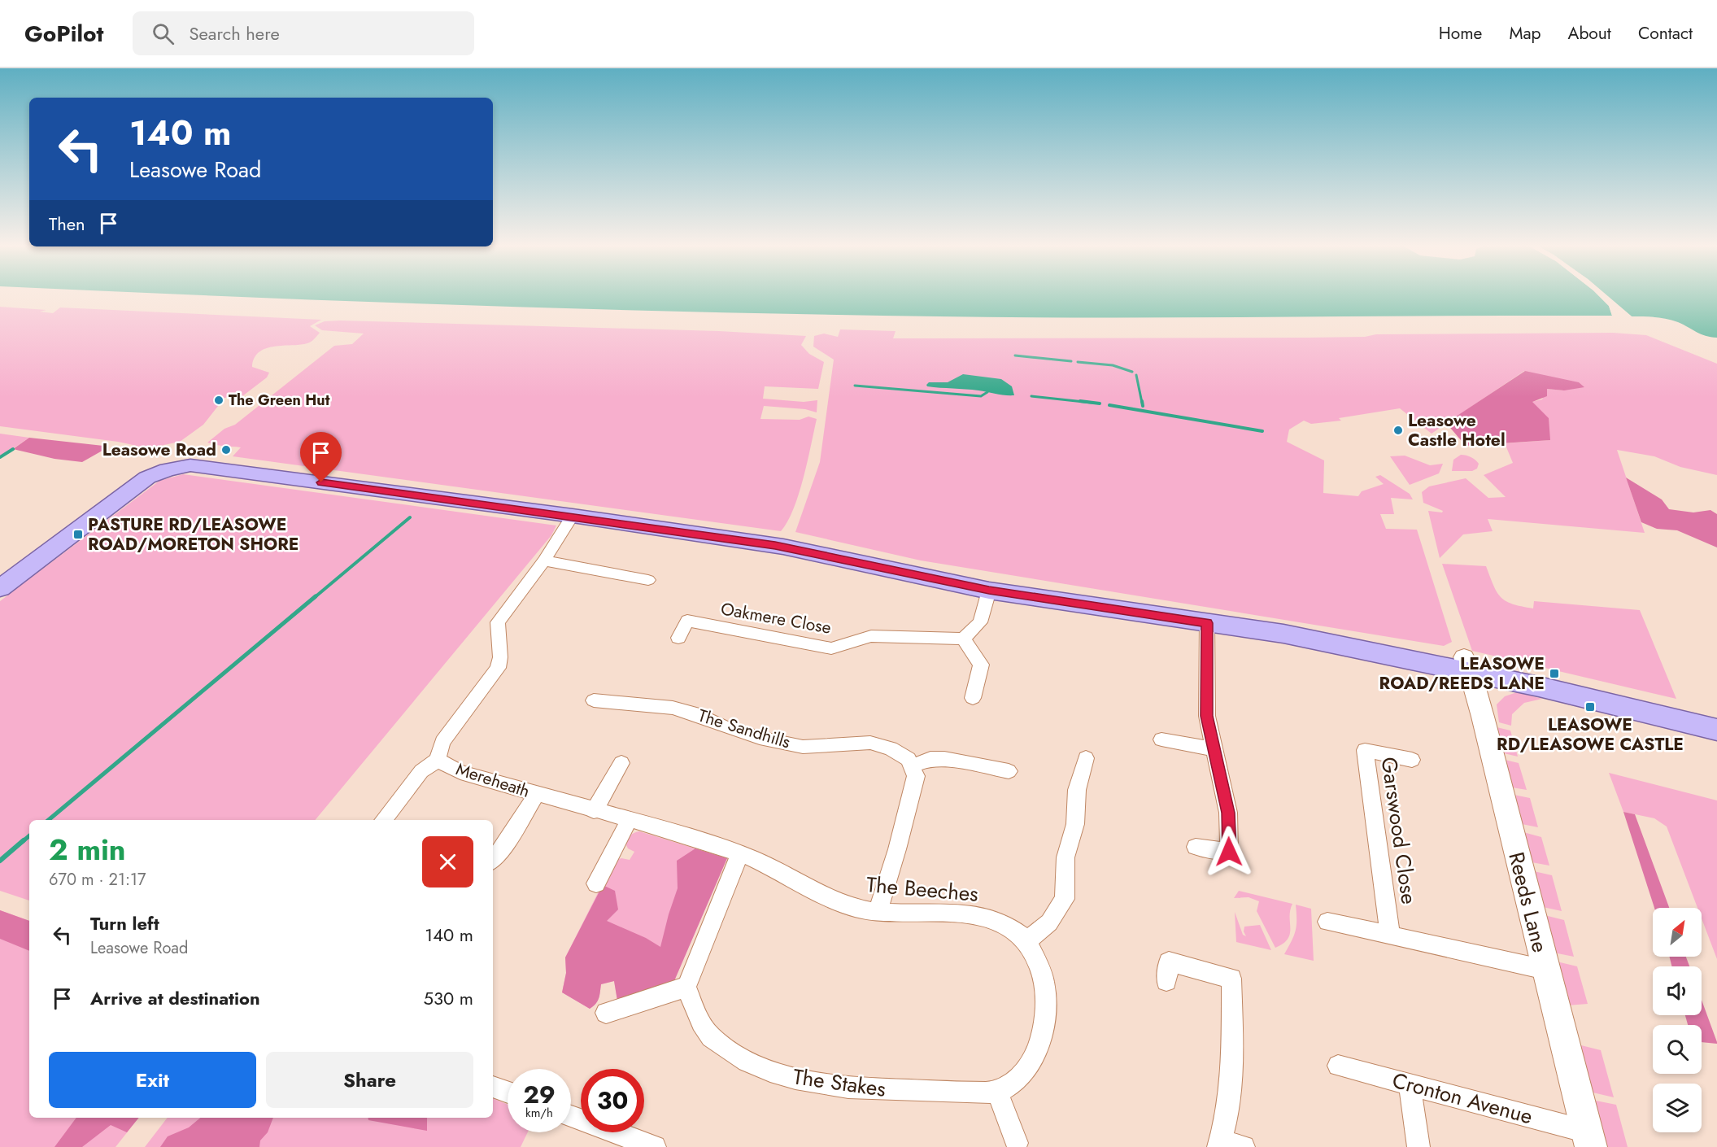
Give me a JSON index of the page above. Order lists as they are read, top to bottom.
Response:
{
  "streets": {
    "street": [
      "Oakmere Close",
      "The Sandhills",
      "Mereheath",
      "Garswood Close",
      "The Beeches",
      "Reeds Lane",
      "The Stakes",
      "Cronton Avenue"
    ]
  },
  "crossings": [
    ["Mereheath", "The Beeches"],
    ["Reeds Lane", "Cronton Avenue"]
  ],
  "places": {
    "other": ["The Green Hut", "Leasowe Castle Hotel", "Leasowe Road"],
    "transit": ["PASTURE RD/LEASOWE ROAD/MORETON SHORE", "LEASOWE ROAD/REEDS LANE", "LEASOWE RD/LEASOWE CASTLE"]
  },
  "north": "top right",
  "page": {
    "header": "GoPilot",
    "search": "Search here",
    "nav": [
      "Home",
      "Map",
      "About",
      "Contact"
    ],
    "turn": ["140 m", "Leasowe Road"],
    "then": "Then",
    "heading": ["2 min", "670 m · 21:17"],
    "list": [
      {
        "name": "Turn left",
        "note": "Leasowe Road",
        "value": "140 m"
      },
      {
        "name": "Arrive at destination",
        "value": "530 m"
      }
    ],
    "buttons": ["Exit", "Share"],
    "speed": "29 km/h",
    "limit": "30"
  }
}
